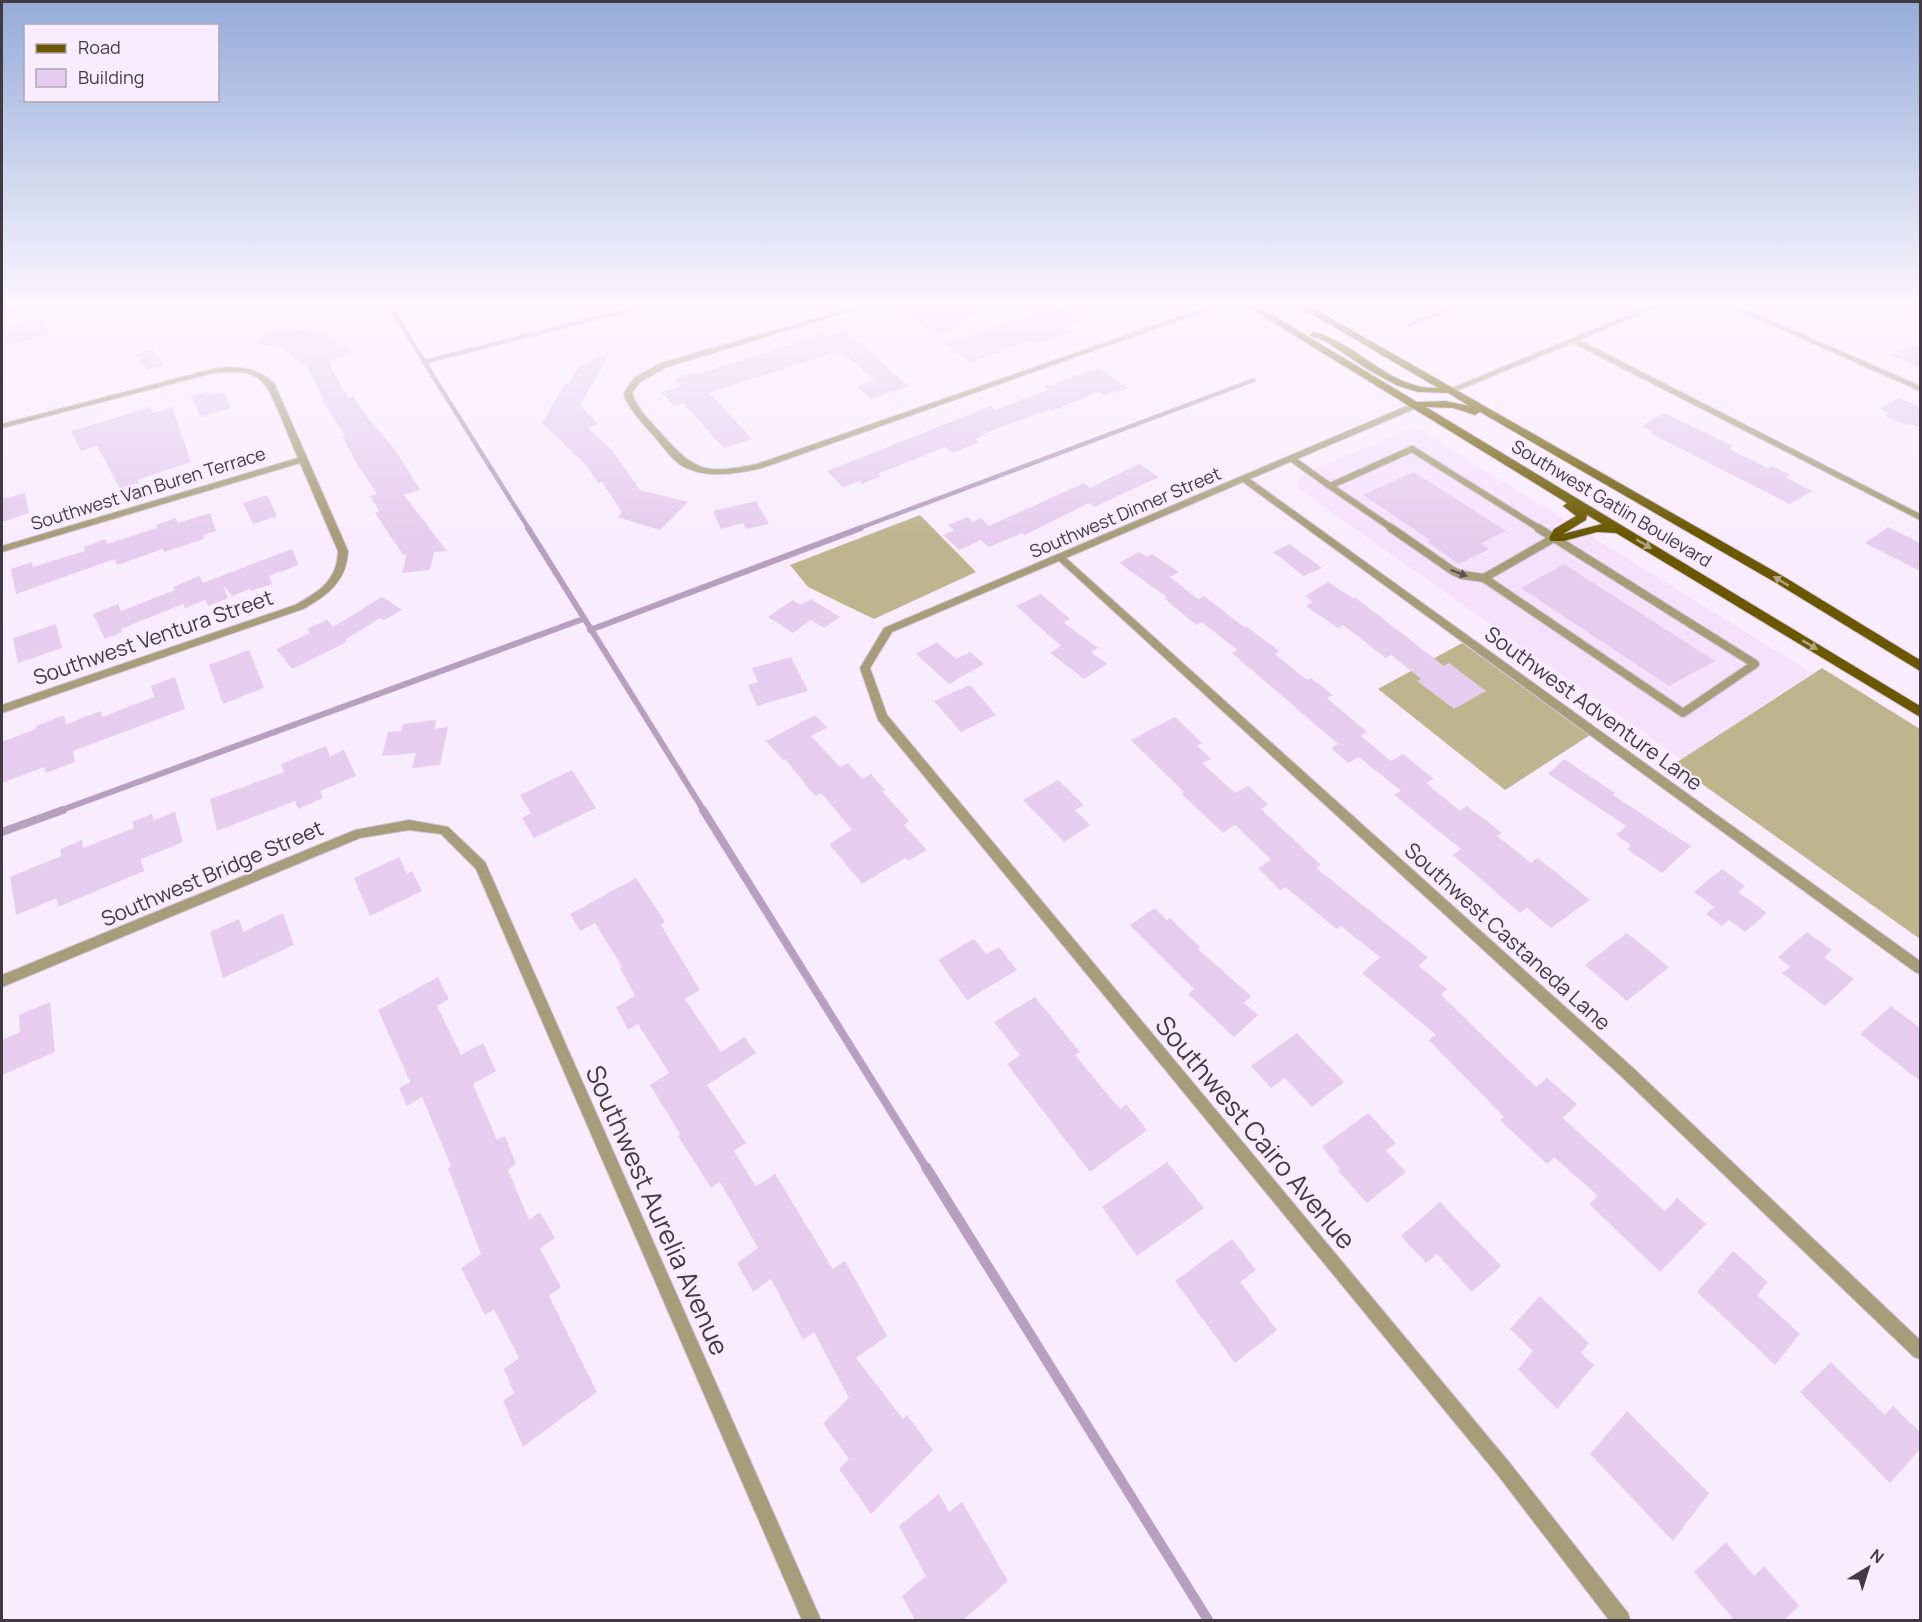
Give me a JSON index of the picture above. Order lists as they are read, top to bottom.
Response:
{
  "streets": {
    "main road": ["Southwest Gatlin Boulevard"],
    "street": [
      "Southwest Van Buren Terrace",
      "Southwest Dinner Street",
      "Southwest Ventura Street",
      "Southwest Adventure Lane",
      "Southwest Bridge Street",
      "Southwest Castaneda Lane",
      "Southwest Cairo Avenue",
      "Southwest Aurelia Avenue"
    ]
  },
  "crossings": [
    ["Southwest Van Buren Terrace", "Southwest Ventura Street"],
    ["Southwest Gatlin Boulevard", "Southwest Dinner Street"],
    ["Southwest Dinner Street", "Southwest Adventure Lane"],
    ["Southwest Dinner Street", "Southwest Castaneda Lane"],
    ["Southwest Dinner Street", "Southwest Cairo Avenue"],
    ["Southwest Bridge Street", "Southwest Aurelia Avenue"]
  ],
  "legend": ["Road", "Building"],
  "north": "top right"
}
